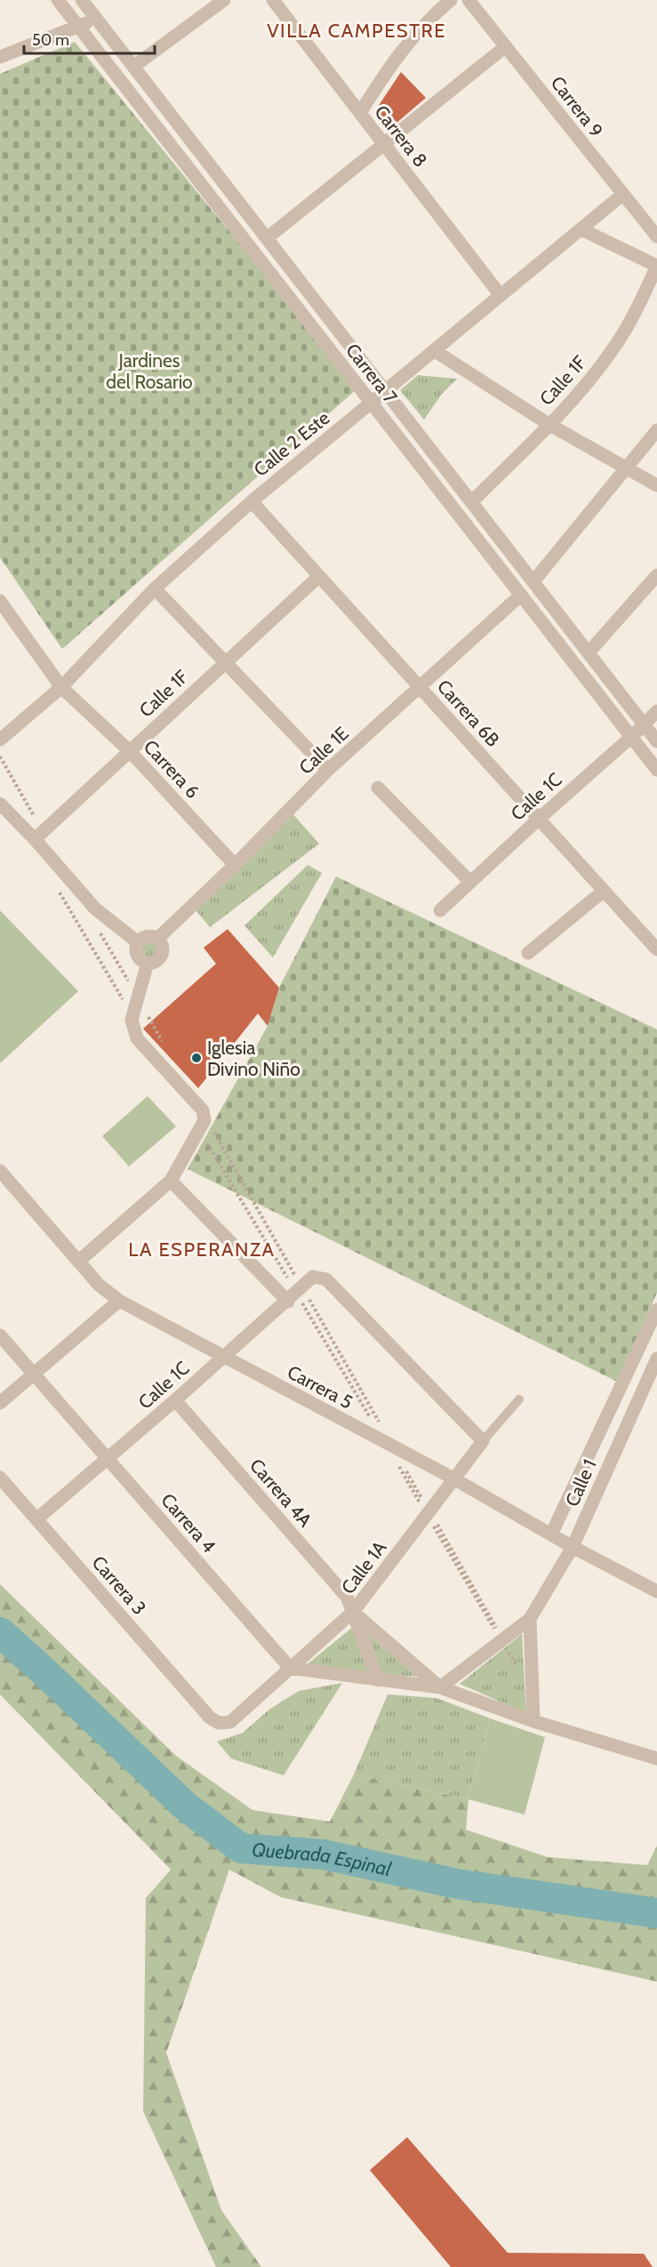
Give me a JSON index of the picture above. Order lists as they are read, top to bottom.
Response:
{
  "streets": {
    "street": [
      "Carrera 9",
      "Carrera 8",
      "Carrera 7",
      "Calle 1F",
      "Calle 2 Este",
      "Carrera 6B",
      "Calle 1E",
      "Carrera 6",
      "Calle 1C",
      "Carrera 5",
      "Calle 1",
      "Carrera 4A",
      "Carrera 4",
      "Calle 1A",
      "Carrera 3"
    ]
  },
  "crossings": [
    ["Carrera 9", "Calle 2 Este"],
    ["Carrera 8", "Calle 2 Este"],
    ["Carrera 7", "Calle 1F"],
    ["Carrera 7", "Calle 2 Este"],
    ["Carrera 7", "Calle 1E"],
    ["Carrera 7", "Calle 1C"],
    ["Calle 1F", "Carrera 6B"],
    ["Calle 1F", "Carrera 6"],
    ["Calle 2 Este", "Carrera 6B"],
    ["Calle 2 Este", "Carrera 6"],
    ["Carrera 6B", "Calle 1E"],
    ["Carrera 6B", "Calle 1C"],
    ["Calle 1E", "Carrera 6"],
    ["Calle 1C", "Carrera 5"],
    ["Calle 1C", "Carrera 4A"],
    ["Calle 1C", "Carrera 4"],
    ["Calle 1C", "Calle 1A"],
    ["Calle 1C", "Carrera 3"],
    ["Carrera 5", "Calle 1"],
    ["Carrera 5", "Calle 1A"],
    ["Calle 1", "Carrera 4A"],
    ["Carrera 4A", "Calle 1A"],
    ["Carrera 4", "Calle 1A"],
    ["Calle 1A", "Carrera 3"]
  ],
  "districts": ["VILLA CAMPESTRE", "LA ESPERANZA"],
  "water": ["Quebrada Espinal"],
  "parks": ["Jardines del Rosario"],
  "places": ["Iglesia Divino Niño"],
  "scale_bar": "50 m"
}
